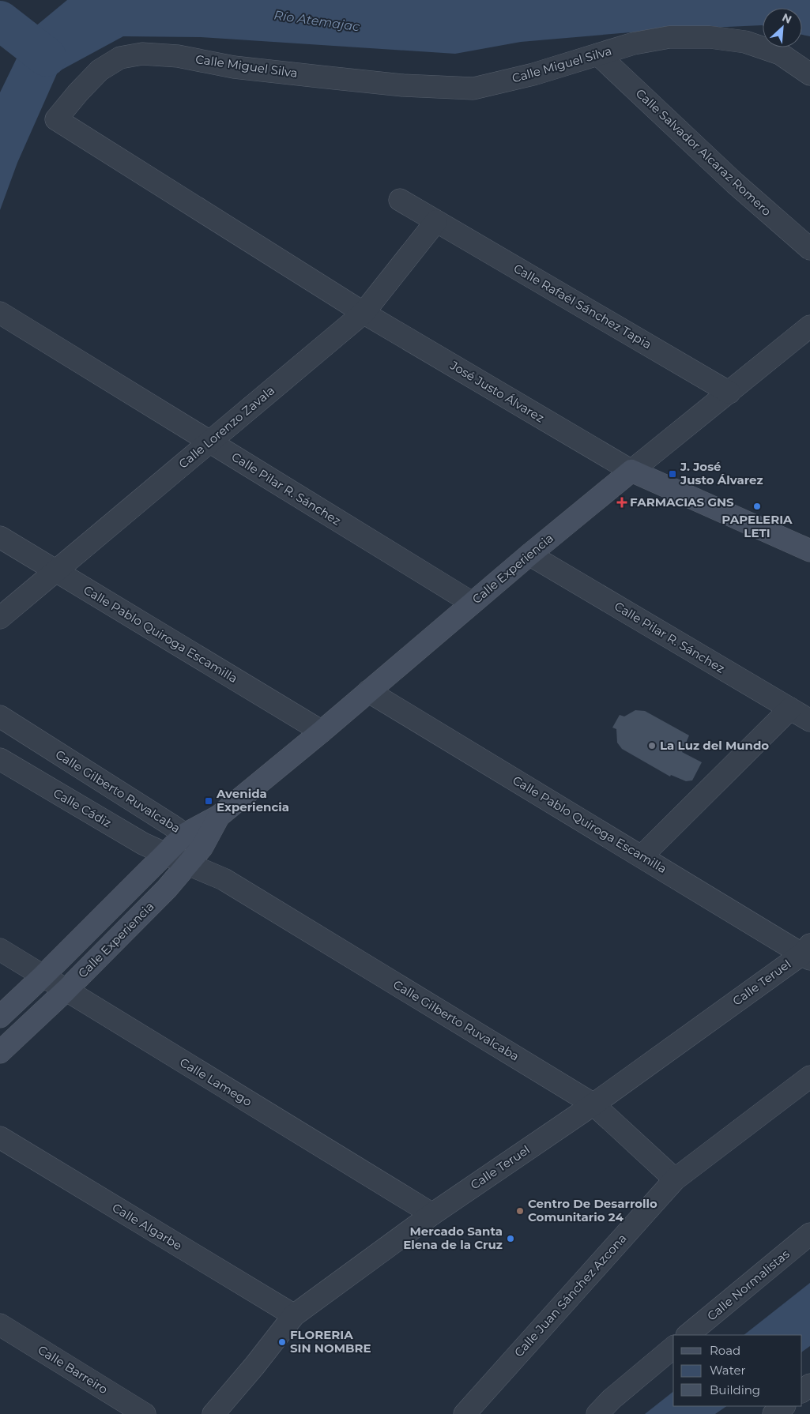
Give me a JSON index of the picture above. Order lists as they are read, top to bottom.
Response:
{
  "streets": {
    "street": [
      "Calle Miguel Silva",
      "Calle Salvador Alcaraz Romero",
      "Calle Rafaél Sánchez Tapia",
      "José Justo Álvarez",
      "Calle Lorenzo Zavala",
      "Calle Pilar R. Sánchez",
      "Calle Experiencia",
      "Calle Pablo Quiroga Escamilla",
      "Calle Gilberto Ruvalcaba",
      "Calle Cádiz",
      "Calle Teruel",
      "Calle Lamego",
      "Calle Algarbe",
      "Calle Normalistas",
      "Calle Juan Sánchez Azcona",
      "Calle Barreiro"
    ]
  },
  "crossings": [
    ["Calle Miguel Silva", "Calle Salvador Alcaraz Romero"],
    ["Calle Miguel Silva", "José Justo Álvarez"],
    ["Calle Miguel Silva", "Calle Lorenzo Zavala"],
    ["Calle Rafaél Sánchez Tapia", "Calle Lorenzo Zavala"],
    ["Calle Rafaél Sánchez Tapia", "Calle Experiencia"],
    ["José Justo Álvarez", "Calle Lorenzo Zavala"],
    ["José Justo Álvarez", "Calle Experiencia"],
    ["Calle Lorenzo Zavala", "Calle Pilar R. Sánchez"],
    ["Calle Lorenzo Zavala", "Calle Pablo Quiroga Escamilla"],
    ["Calle Pilar R. Sánchez", "Calle Experiencia"],
    ["Calle Experiencia", "Calle Pablo Quiroga Escamilla"],
    ["Calle Experiencia", "Calle Gilberto Ruvalcaba"],
    ["Calle Experiencia", "Calle Cádiz"],
    ["Calle Experiencia", "Calle Lamego"],
    ["Calle Pablo Quiroga Escamilla", "Calle Teruel"],
    ["Calle Gilberto Ruvalcaba", "Calle Cádiz"],
    ["Calle Gilberto Ruvalcaba", "Calle Teruel"],
    ["Calle Gilberto Ruvalcaba", "Calle Juan Sánchez Azcona"],
    ["Calle Teruel", "Calle Lamego"],
    ["Calle Teruel", "Calle Algarbe"]
  ],
  "water": ["Río Atemajac"],
  "places": {
    "transit": ["J. José Justo Álvarez", "Avenida Experiencia"],
    "health": ["FARMACIAS GNS"],
    "other": [
      "PAPELERIA LETI",
      "La Luz del Mundo",
      "Centro De Desarrollo Comunitario 24",
      "Mercado Santa Elena de la Cruz",
      "FLORERIA SIN NOMBRE"
    ]
  },
  "legend": ["Road", "Water", "Building"],
  "north": "top right"
}
